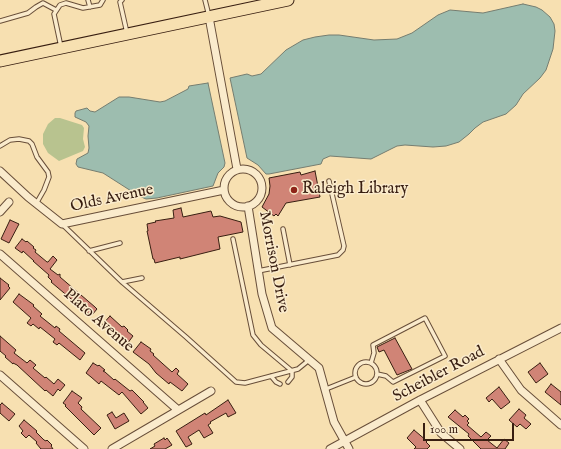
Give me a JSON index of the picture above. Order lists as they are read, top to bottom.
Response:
{
  "streets": {
    "street": [
      "Olds Avenue",
      "Morrison Drive",
      "Plato Avenue",
      "Scheibler Road"
    ]
  },
  "crossings": [
    ["Olds Avenue", "Morrison Drive"],
    ["Morrison Drive", "Scheibler Road"]
  ],
  "places": ["Raleigh Library"],
  "scale_bar": "100 m"
}
